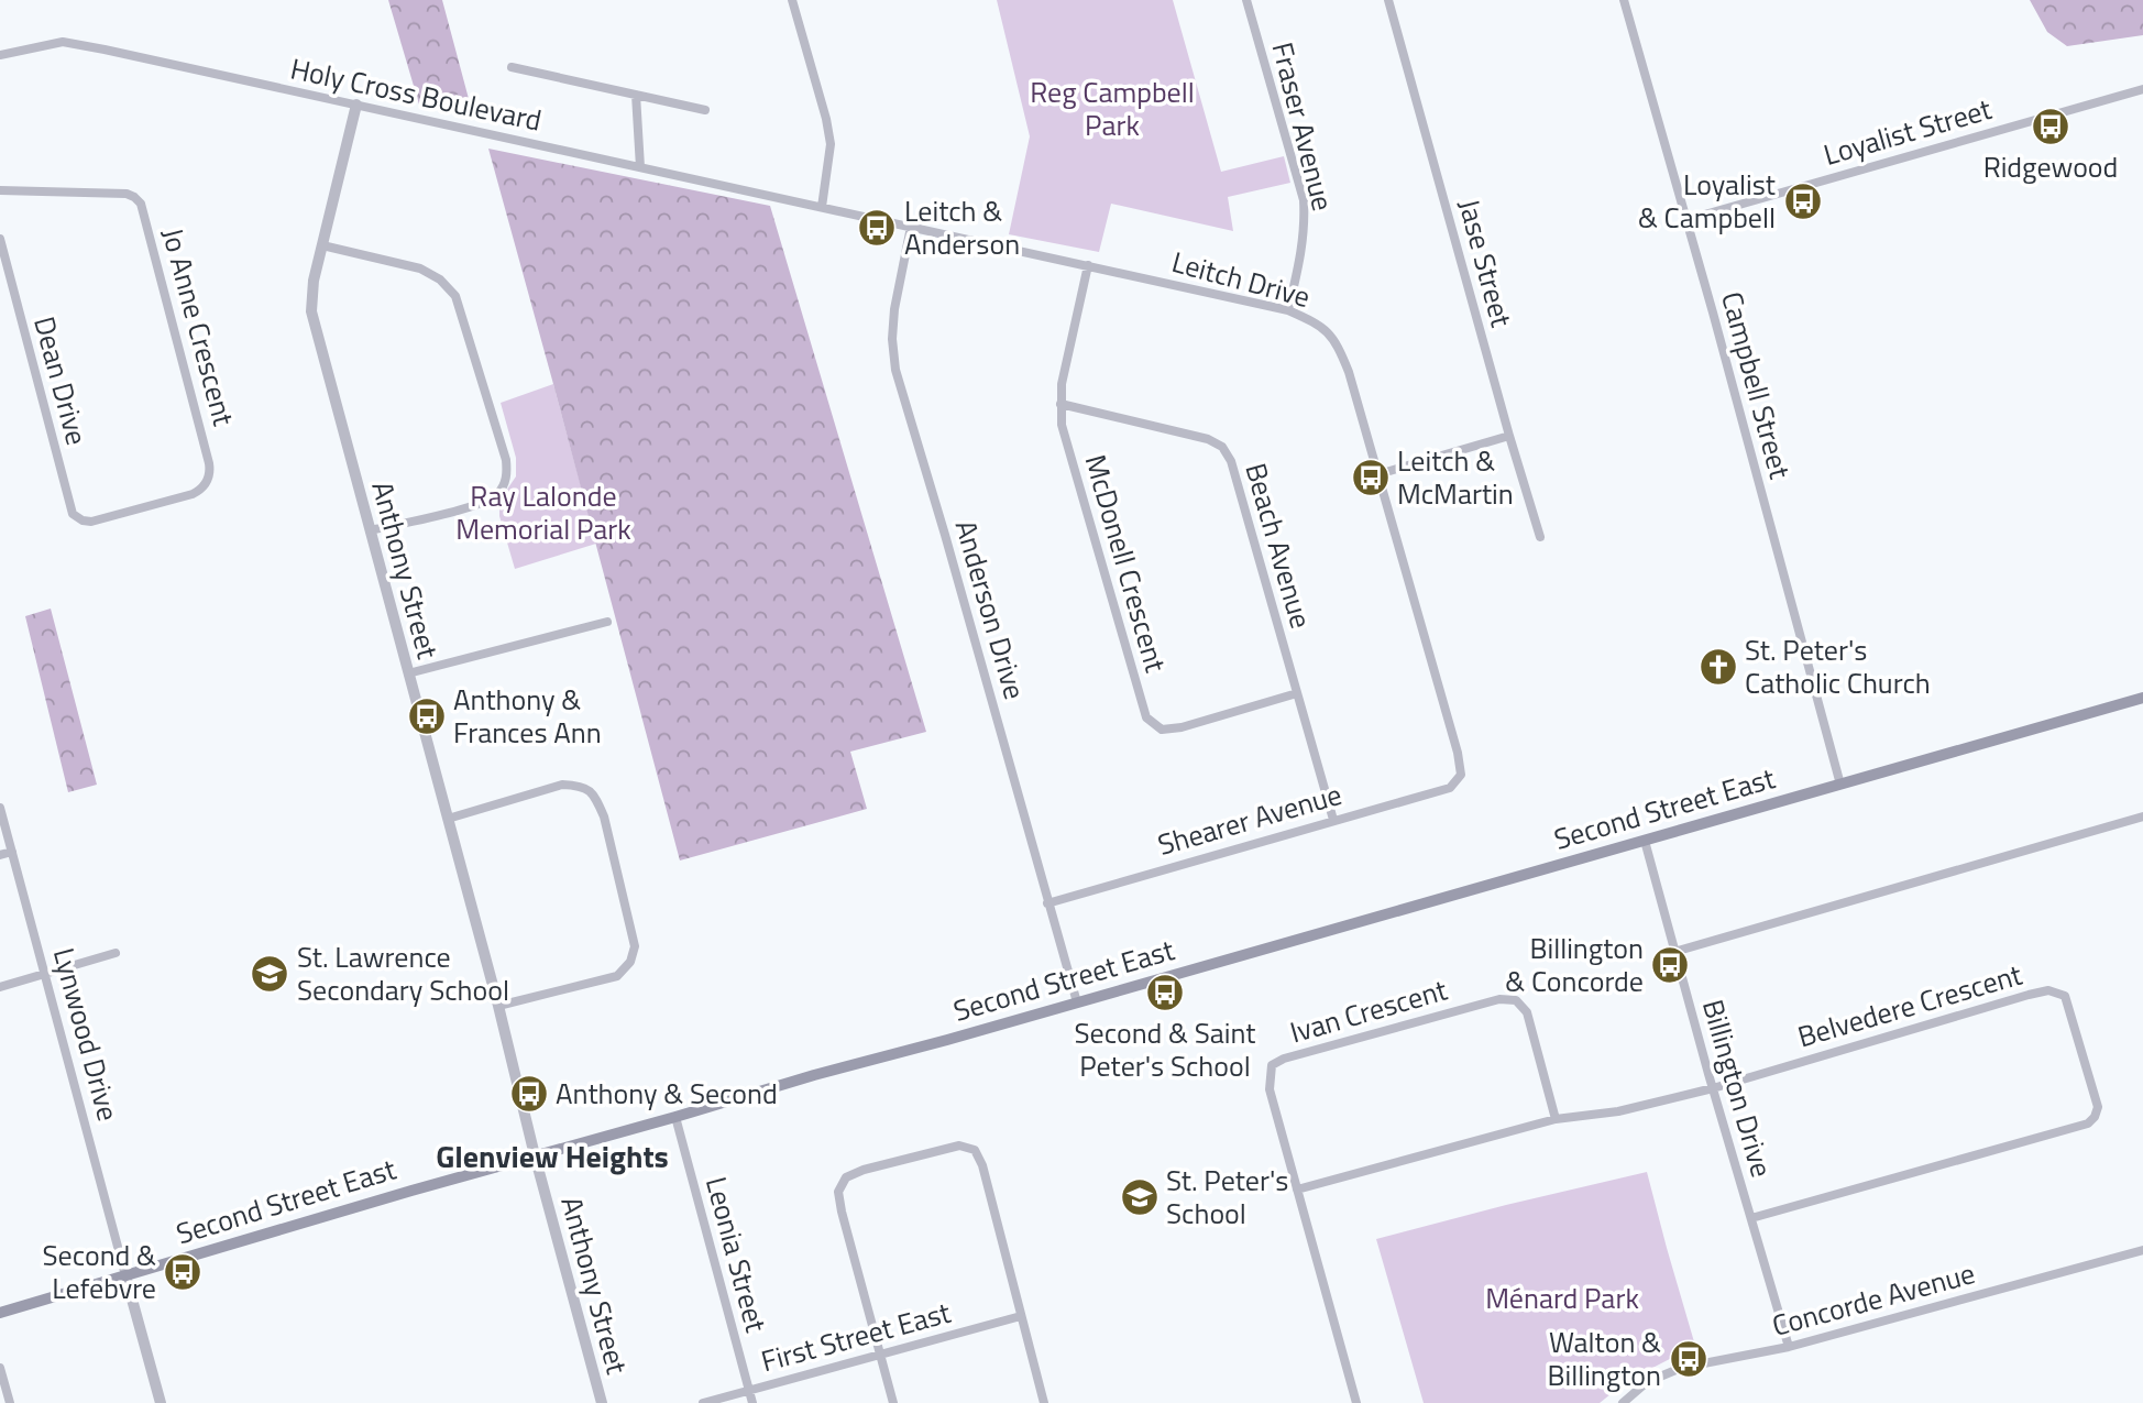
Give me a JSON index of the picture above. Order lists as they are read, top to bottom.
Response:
{
  "streets": {
    "main road": ["Second Street East"],
    "street": [
      "Holy Cross Boulevard",
      "Fraser Avenue",
      "Loyalist Street",
      "Jase Street",
      "Leitch Drive",
      "Jo Anne Crescent",
      "Dean Drive",
      "Campbell Street",
      "Beach Avenue",
      "McDonell Crescent",
      "Anthony Street",
      "Anderson Drive",
      "Shearer Avenue",
      "Belvedere Crescent",
      "Ivan Crescent",
      "Lynwood Drive",
      "Billington Drive",
      "Leonia Street",
      "Concorde Avenue",
      "First Street East"
    ]
  },
  "crossings": [
    ["Holy Cross Boulevard", "Leitch Drive"],
    ["Holy Cross Boulevard", "Anthony Street"],
    ["Fraser Avenue", "Leitch Drive"],
    ["Loyalist Street", "Campbell Street"],
    ["Leitch Drive", "McDonell Crescent"],
    ["Leitch Drive", "Anderson Drive"],
    ["Leitch Drive", "Shearer Avenue"],
    ["Jo Anne Crescent", "Dean Drive"],
    ["Campbell Street", "Second Street East"],
    ["Beach Avenue", "McDonell Crescent"],
    ["Beach Avenue", "Shearer Avenue"],
    ["Anthony Street", "Second Street East"],
    ["Anderson Drive", "Second Street East"],
    ["Anderson Drive", "Shearer Avenue"],
    ["Second Street East", "Lynwood Drive"],
    ["Second Street East", "Billington Drive"],
    ["Second Street East", "Leonia Street"],
    ["Belvedere Crescent", "Ivan Crescent"],
    ["Belvedere Crescent", "Billington Drive"],
    ["Billington Drive", "Concorde Avenue"],
    ["Leonia Street", "First Street East"]
  ],
  "districts": ["Glenview Heights"],
  "parks": ["Reg Campbell Park", "Ray Lalonde Memorial Park", "Ménard Park"],
  "places": {
    "bus stop": [
      "Ridgewood",
      "Loyalist & Campbell",
      "Leitch & Anderson",
      "Leitch & McMartin",
      "Anthony & Frances Ann",
      "Billington & Concorde",
      "Second & Saint Peter's School",
      "Anthony & Second",
      "Second & Lefebvre",
      "Walton & Billington"
    ],
    "church": ["St. Peter's Catholic Church"],
    "school or university": ["St. Lawrence Secondary School", "St. Peter's School"]
  }
}
